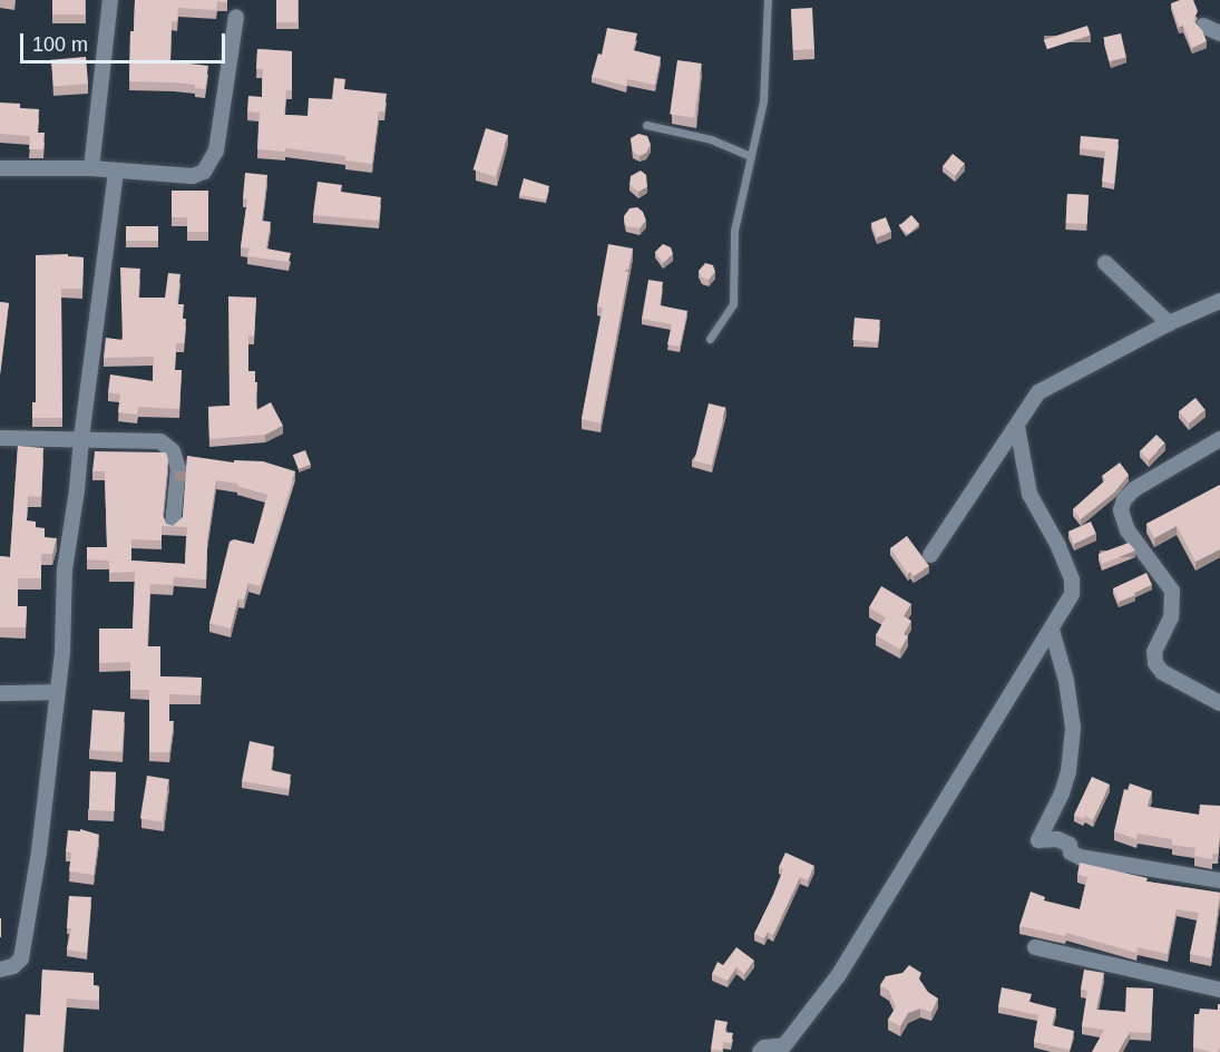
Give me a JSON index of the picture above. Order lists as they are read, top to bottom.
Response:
{
  "scale_bar": "100 m"
}
